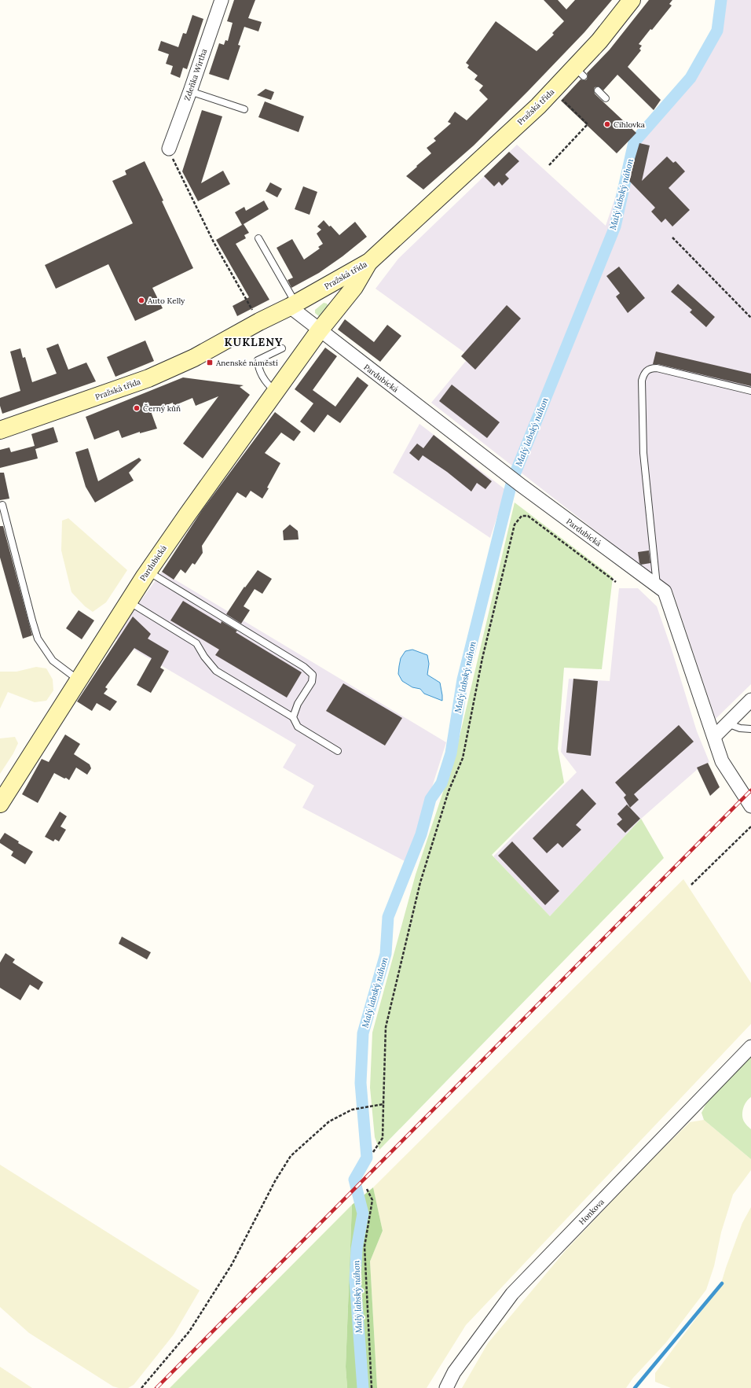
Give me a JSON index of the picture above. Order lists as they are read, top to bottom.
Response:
{
  "streets": {
    "street": [
      "Zdeňka Wirtha",
      "Pražská třída",
      "Pardubická",
      "Honkova"
    ]
  },
  "crossings": [
    ["Pražská třída", "Pardubická"]
  ],
  "districts": ["KUKLENY"],
  "water": ["Malý labský náhon"],
  "places": {
    "other": ["Cihlovka", "Auto Kelly", "Černý kůň"],
    "transit": ["Anenské náměstí"]
  }
}
